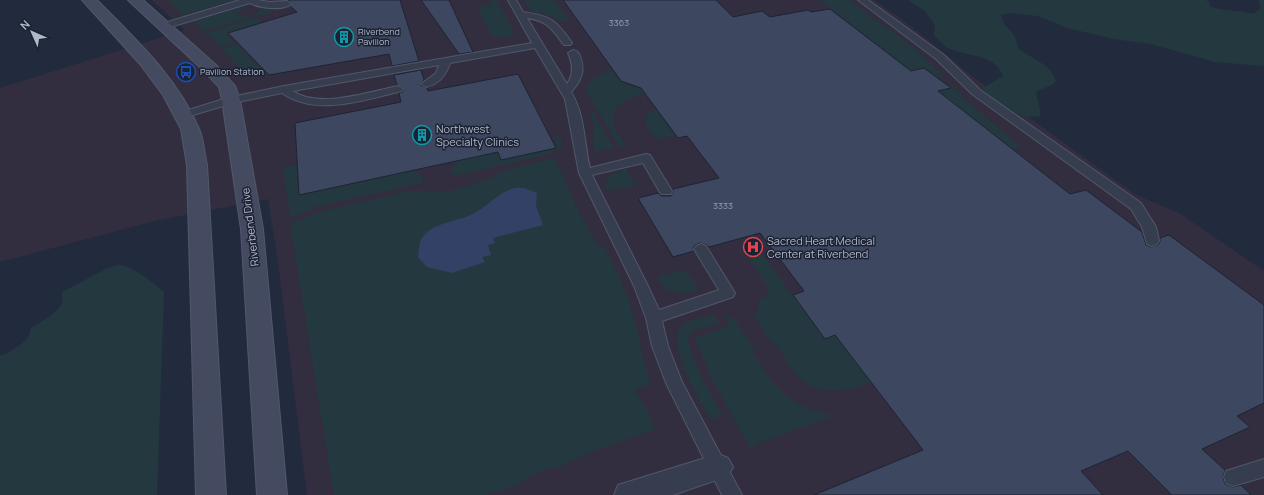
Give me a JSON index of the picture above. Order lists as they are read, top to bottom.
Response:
{
  "streets": {
    "street": ["Riverbend Drive"]
  },
  "places": {
    "building": ["Riverbend Pavilion", "Northwest Specialty Clinics"],
    "bus stop": ["Pavilion Station"],
    "hospital": ["Sacred Heart Medical Center at Riverbend"]
  },
  "house_numbers": ["3363", "3333"],
  "north": "top left"
}
